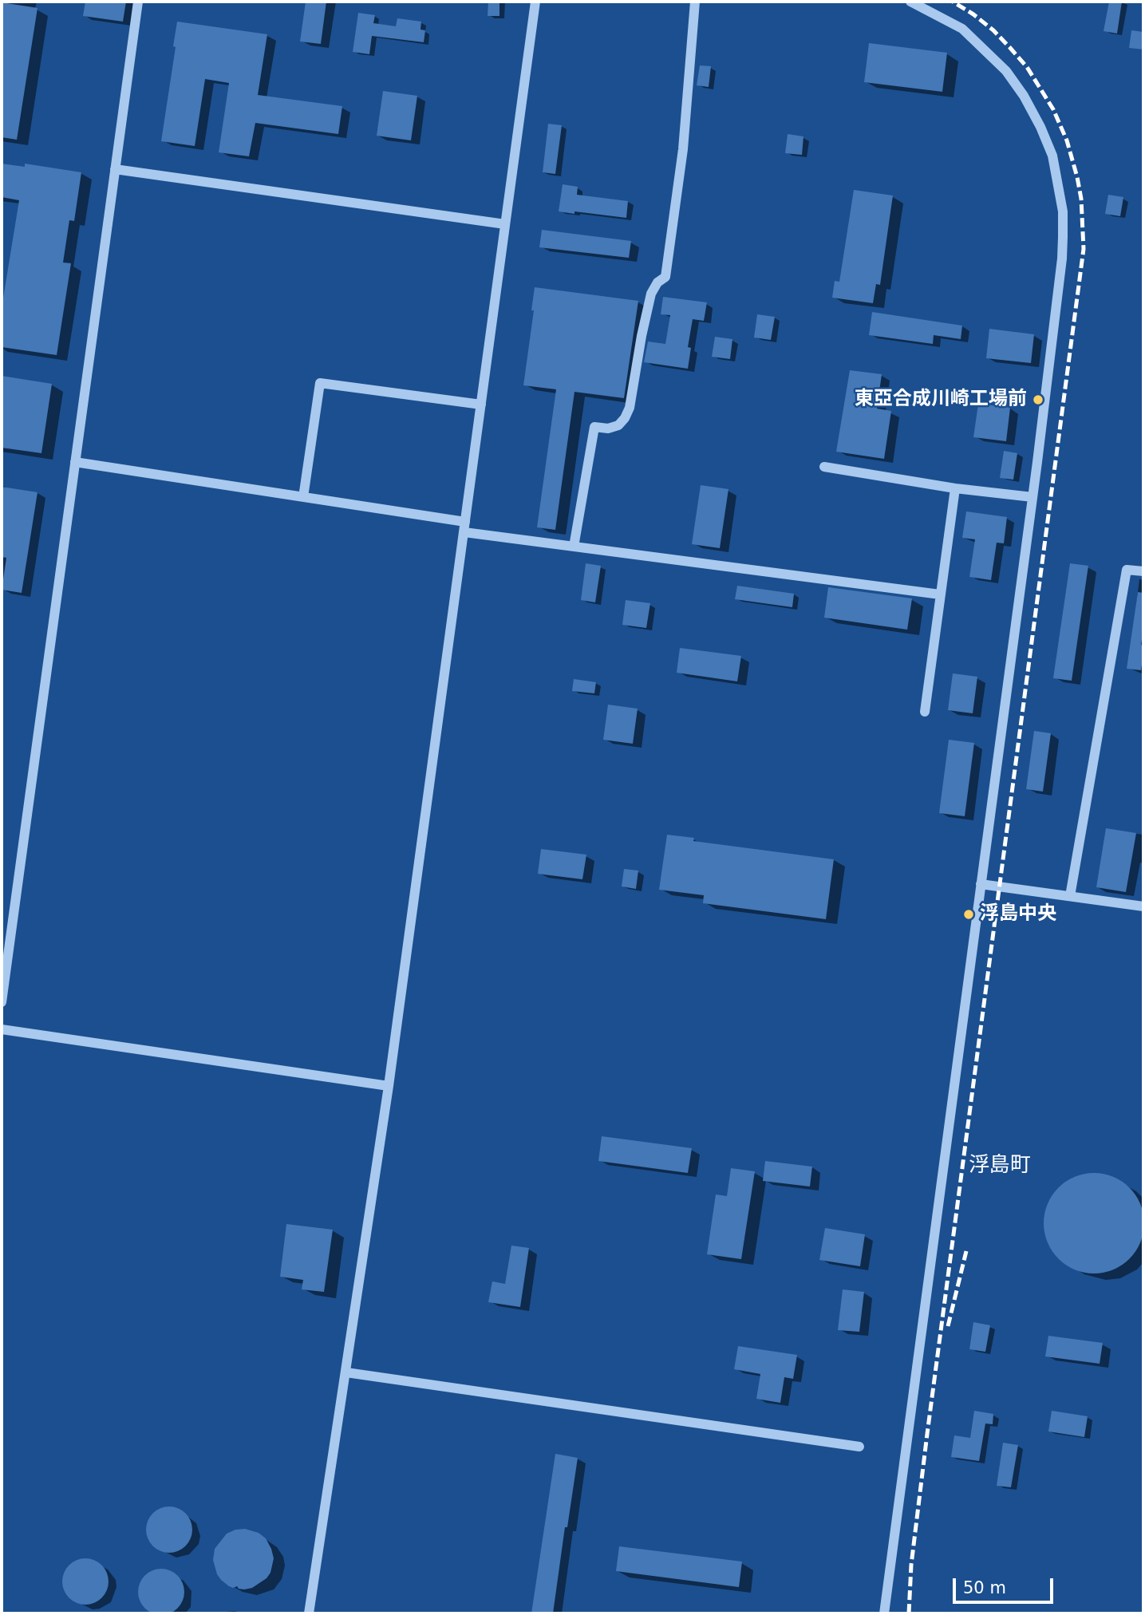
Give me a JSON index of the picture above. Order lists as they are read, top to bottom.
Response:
{
  "districts": ["浮島町"],
  "places": ["東亞合成川崎工場前", "浮島中央"],
  "scale_bar": "50 m"
}
